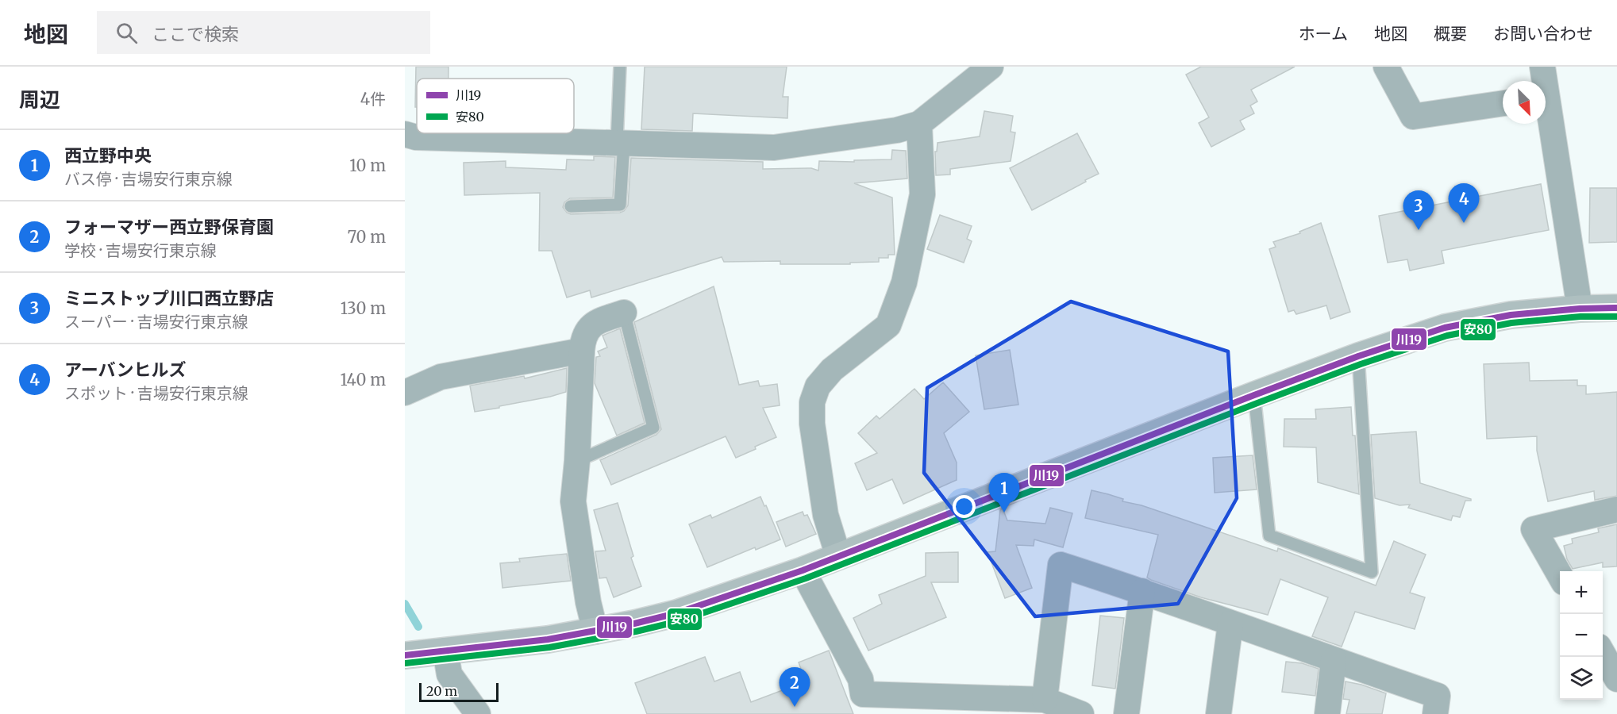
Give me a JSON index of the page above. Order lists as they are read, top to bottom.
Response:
{
  "lines": ["transit line 川19", "transit line 安80"],
  "legend": ["川19", "安80"],
  "scale_bar": "20 m",
  "north": "bottom right",
  "page": {
    "header": "地図",
    "search": "ここで検索",
    "nav": [
      "ホーム",
      "地図",
      "概要",
      "お問い合わせ"
    ],
    "heading": ["周辺", "4件"],
    "list": [
      {
        "mark": "1",
        "name": "西立野中央",
        "note": "バス停 · 吉場安行東京線",
        "value": "10 m"
      },
      {
        "mark": "2",
        "name": "フォーマザー西立野保育園",
        "note": "学校 · 吉場安行東京線",
        "value": "70 m"
      },
      {
        "mark": "3",
        "name": "ミニストップ川口西立野店",
        "note": "スーパー · 吉場安行東京線",
        "value": "130 m"
      },
      {
        "mark": "4",
        "name": "アーバンヒルズ",
        "note": "スポット · 吉場安行東京線",
        "value": "140 m"
      }
    ],
    "pins": [
      "4",
      "3",
      "1",
      "2"
    ],
    "map_buttons": ["+", "−"],
    "scale": "20 m"
  }
}
